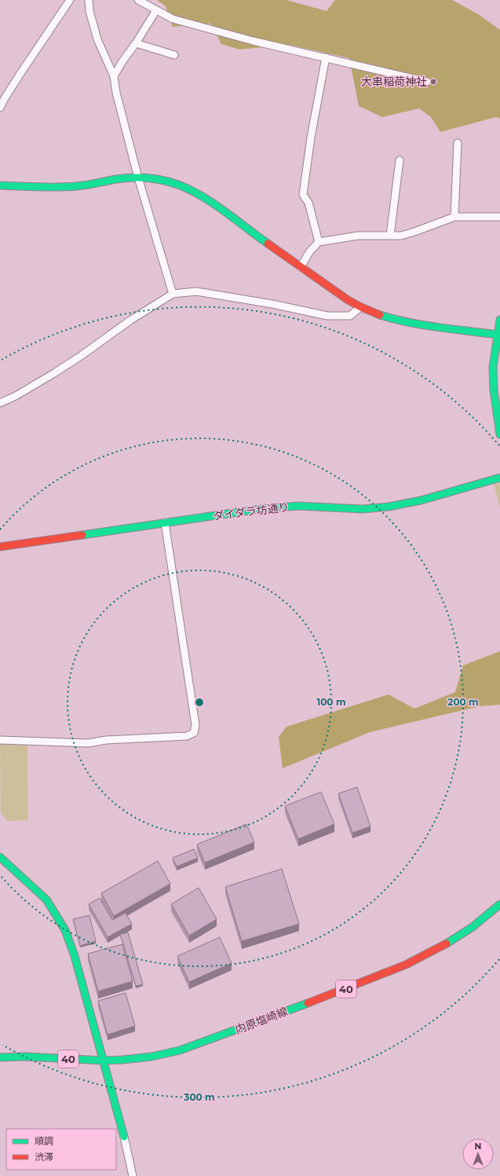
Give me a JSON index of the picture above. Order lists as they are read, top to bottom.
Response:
{
  "streets": {
    "street": ["ダイダラ坊通り", "40", "内原塩崎線"]
  },
  "places": ["大串稲荷神社"],
  "legend": ["順調", "渋滞"],
  "north": "top",
  "rings": ["100 m", "200 m", "300 m"]
}
